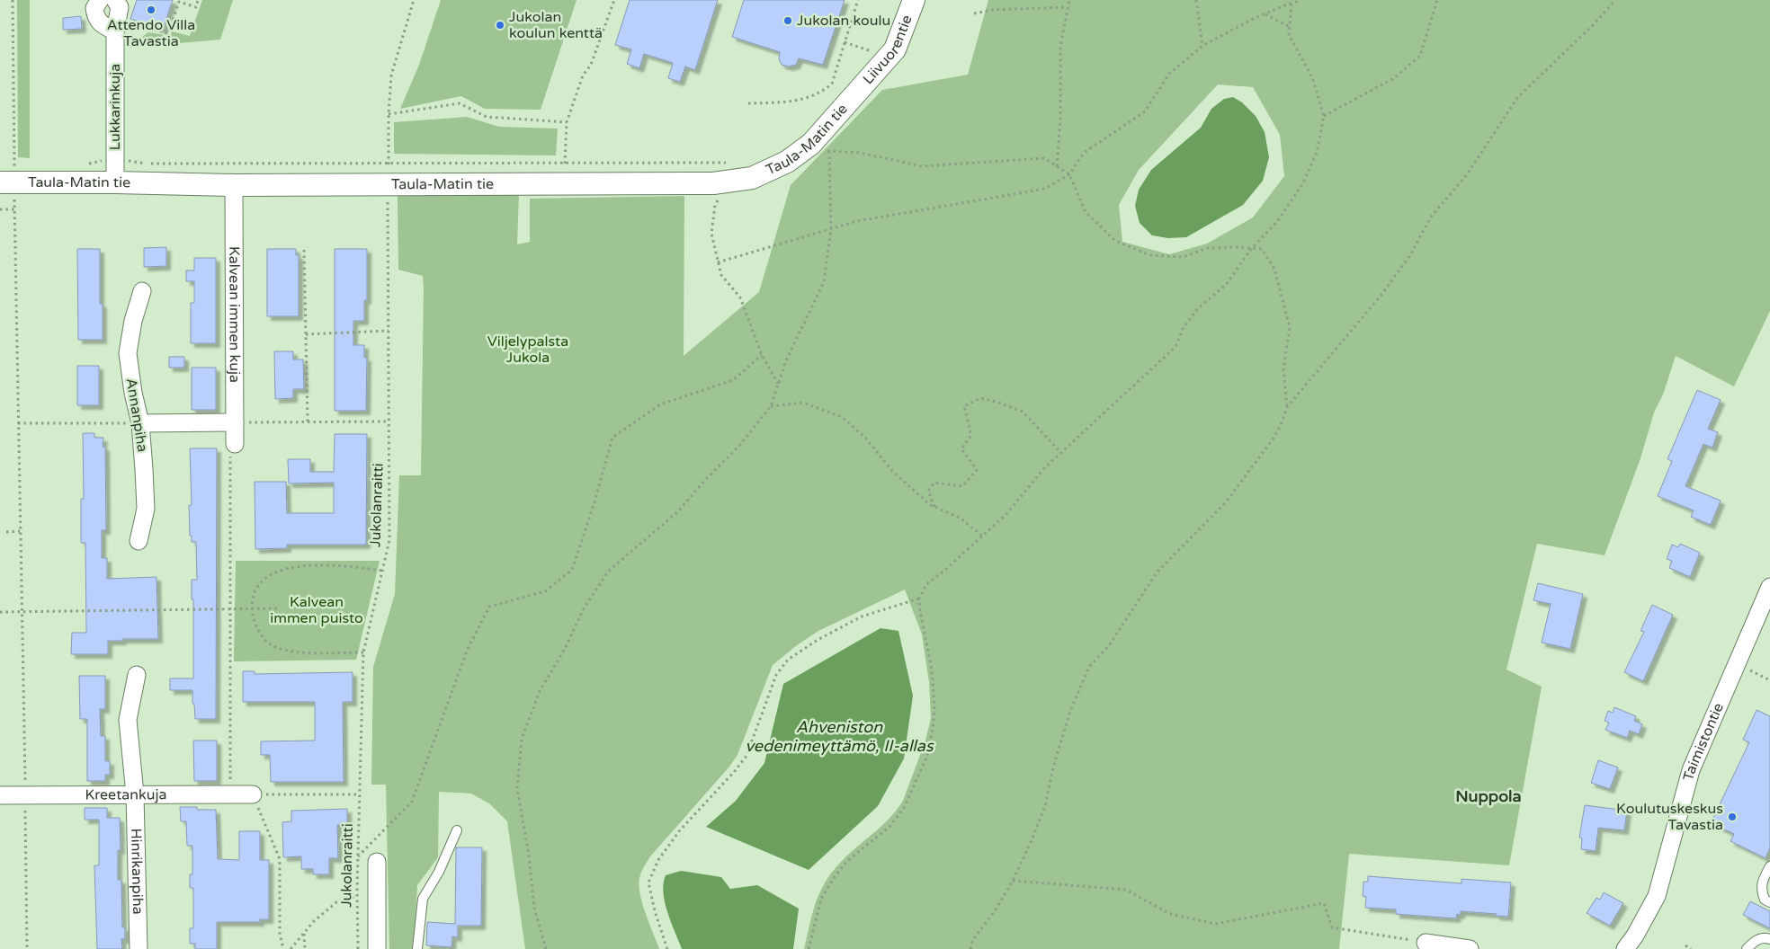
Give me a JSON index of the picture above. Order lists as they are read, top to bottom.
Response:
{
  "streets": {
    "street": [
      "Liivuorentie",
      "Lukkarinkuja",
      "Taula-Matin tie",
      "Kalvean immen kuja",
      "Annanpiha",
      "Taimistontie",
      "Kreetankuja",
      "Hinrikanpiha"
    ],
    "path": ["Jukolanraitti"]
  },
  "crossings": [
    ["Liivuorentie", "Taula-Matin tie"],
    ["Lukkarinkuja", "Taula-Matin tie"],
    ["Taula-Matin tie", "Kalvean immen kuja"],
    ["Kreetankuja", "Hinrikanpiha"]
  ],
  "districts": ["Nuppola"],
  "water": ["Ahveniston vedenimeyttämö, II-allas"],
  "parks": ["Viljelypalsta Jukola", "Kalvean immen puisto"],
  "places": [
    "Attendo Villa Tavastia",
    "Jukolan koulu",
    "Jukolan koulun kenttä",
    "Koulutuskeskus Tavastia"
  ]
}
